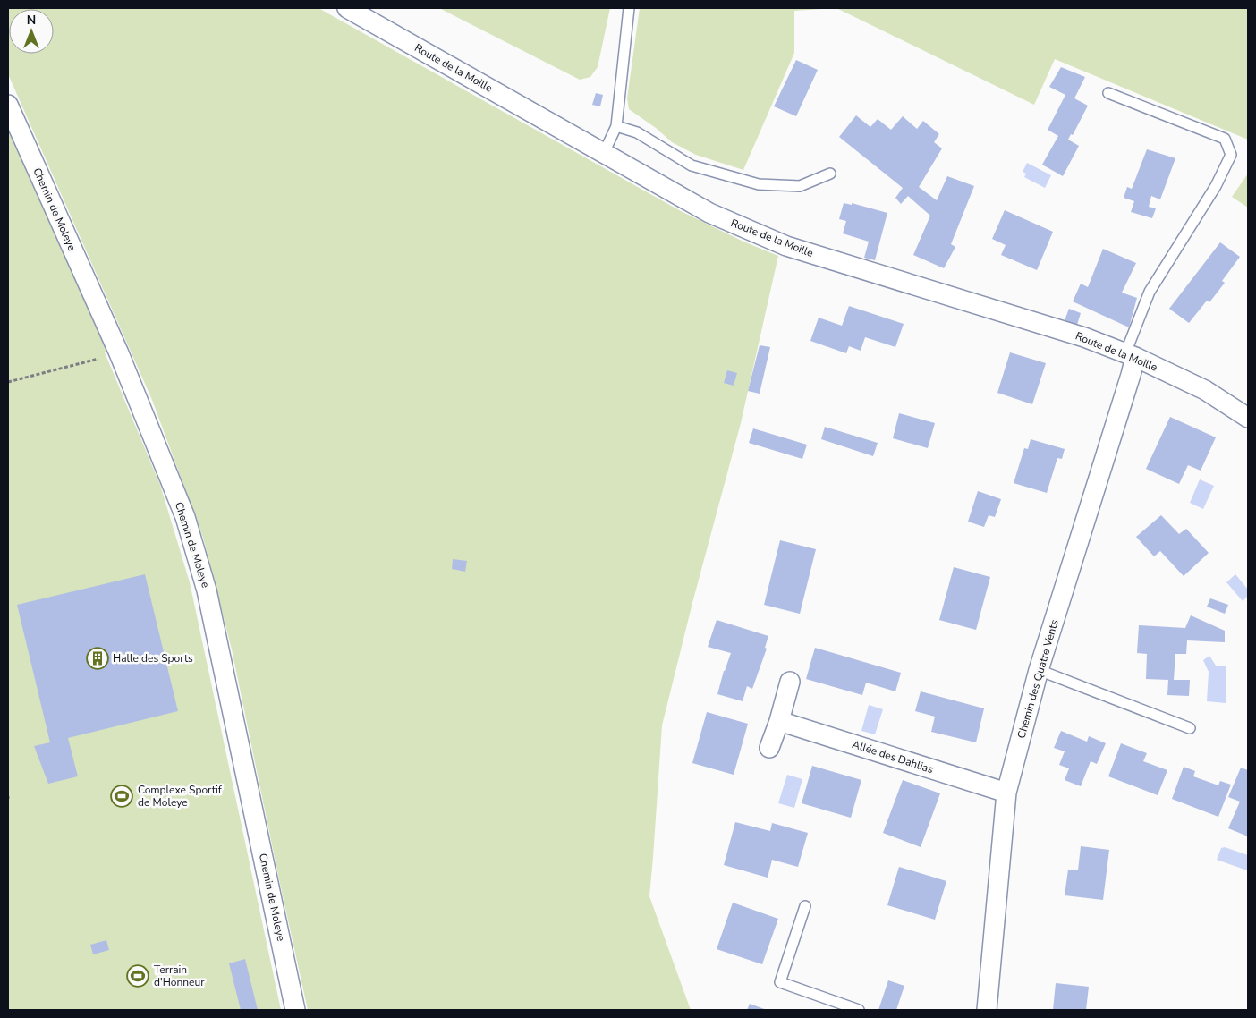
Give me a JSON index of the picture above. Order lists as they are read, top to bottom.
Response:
{
  "streets": {
    "street": [
      "Route de la Moille",
      "Chemin de Moleye",
      "Chemin des Quatre Vents",
      "Allée des Dahlias"
    ]
  },
  "crossings": [
    ["Route de la Moille", "Chemin des Quatre Vents"],
    ["Chemin des Quatre Vents", "Allée des Dahlias"]
  ],
  "places": {
    "building": ["Halle des Sports"],
    "sports": ["Complexe Sportif de Moleye", "Terrain d'Honneur"]
  },
  "north": "top"
}
